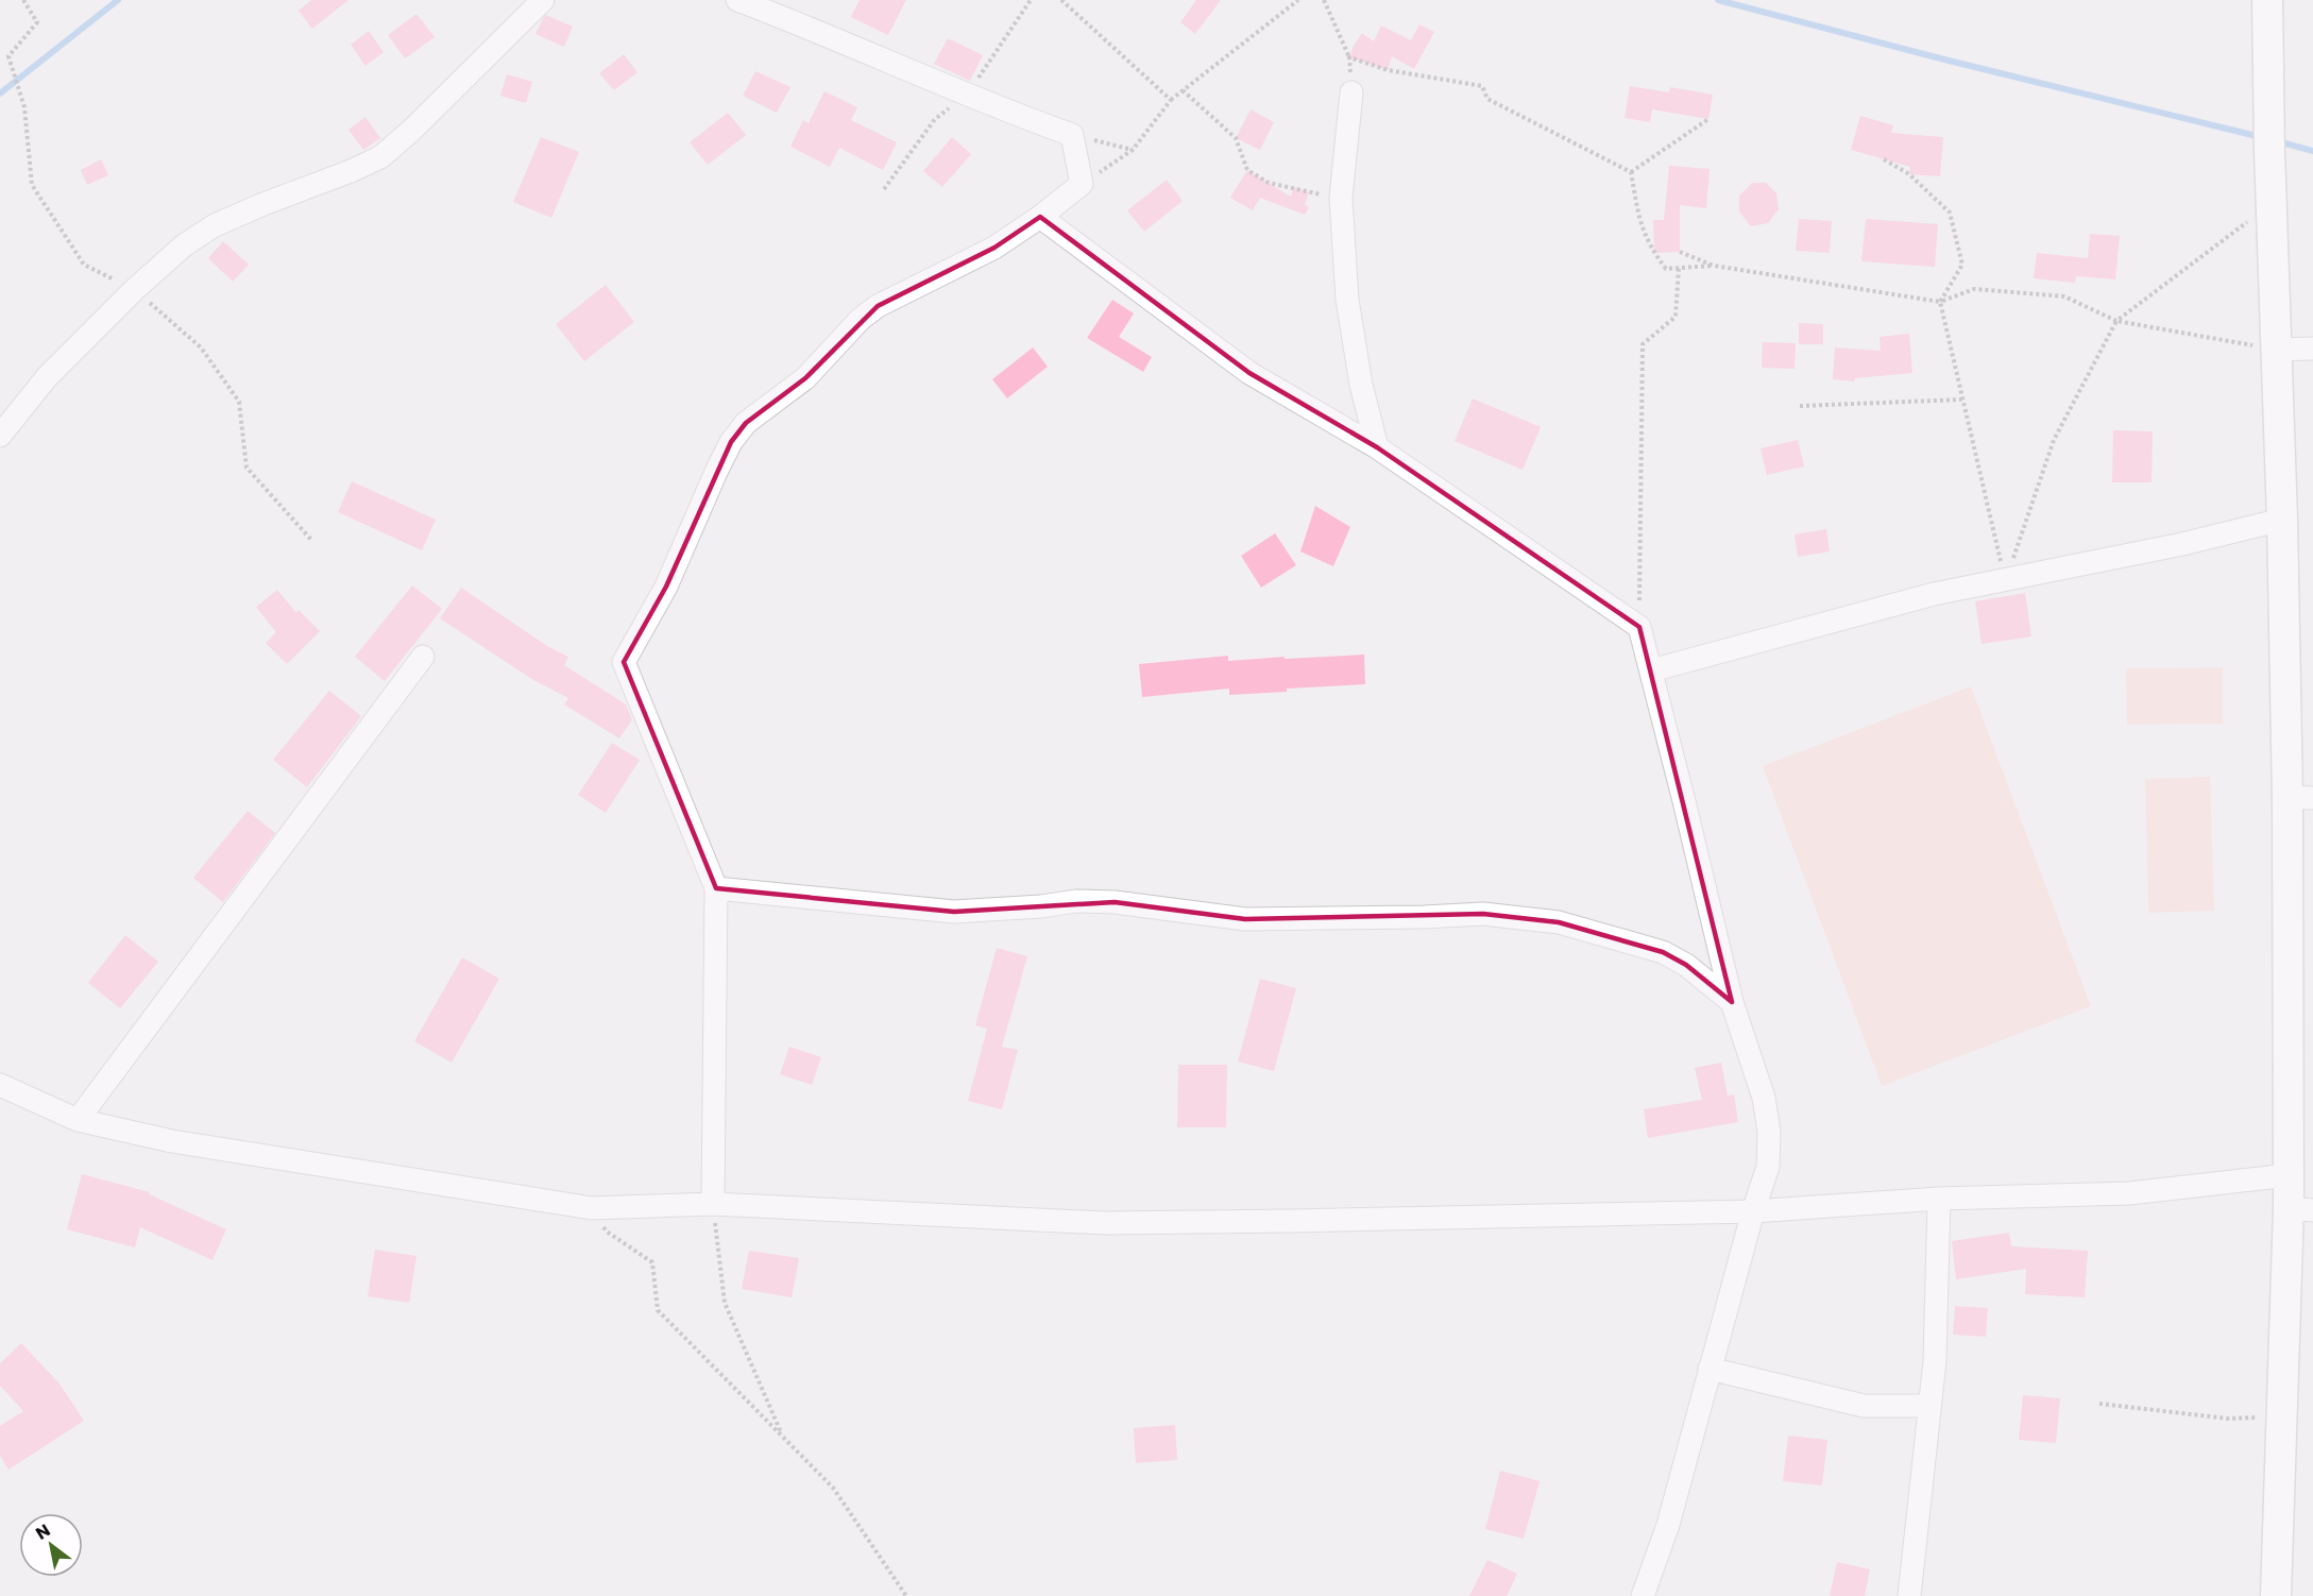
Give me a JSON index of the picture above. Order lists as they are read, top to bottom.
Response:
{
  "north": "top left"
}
